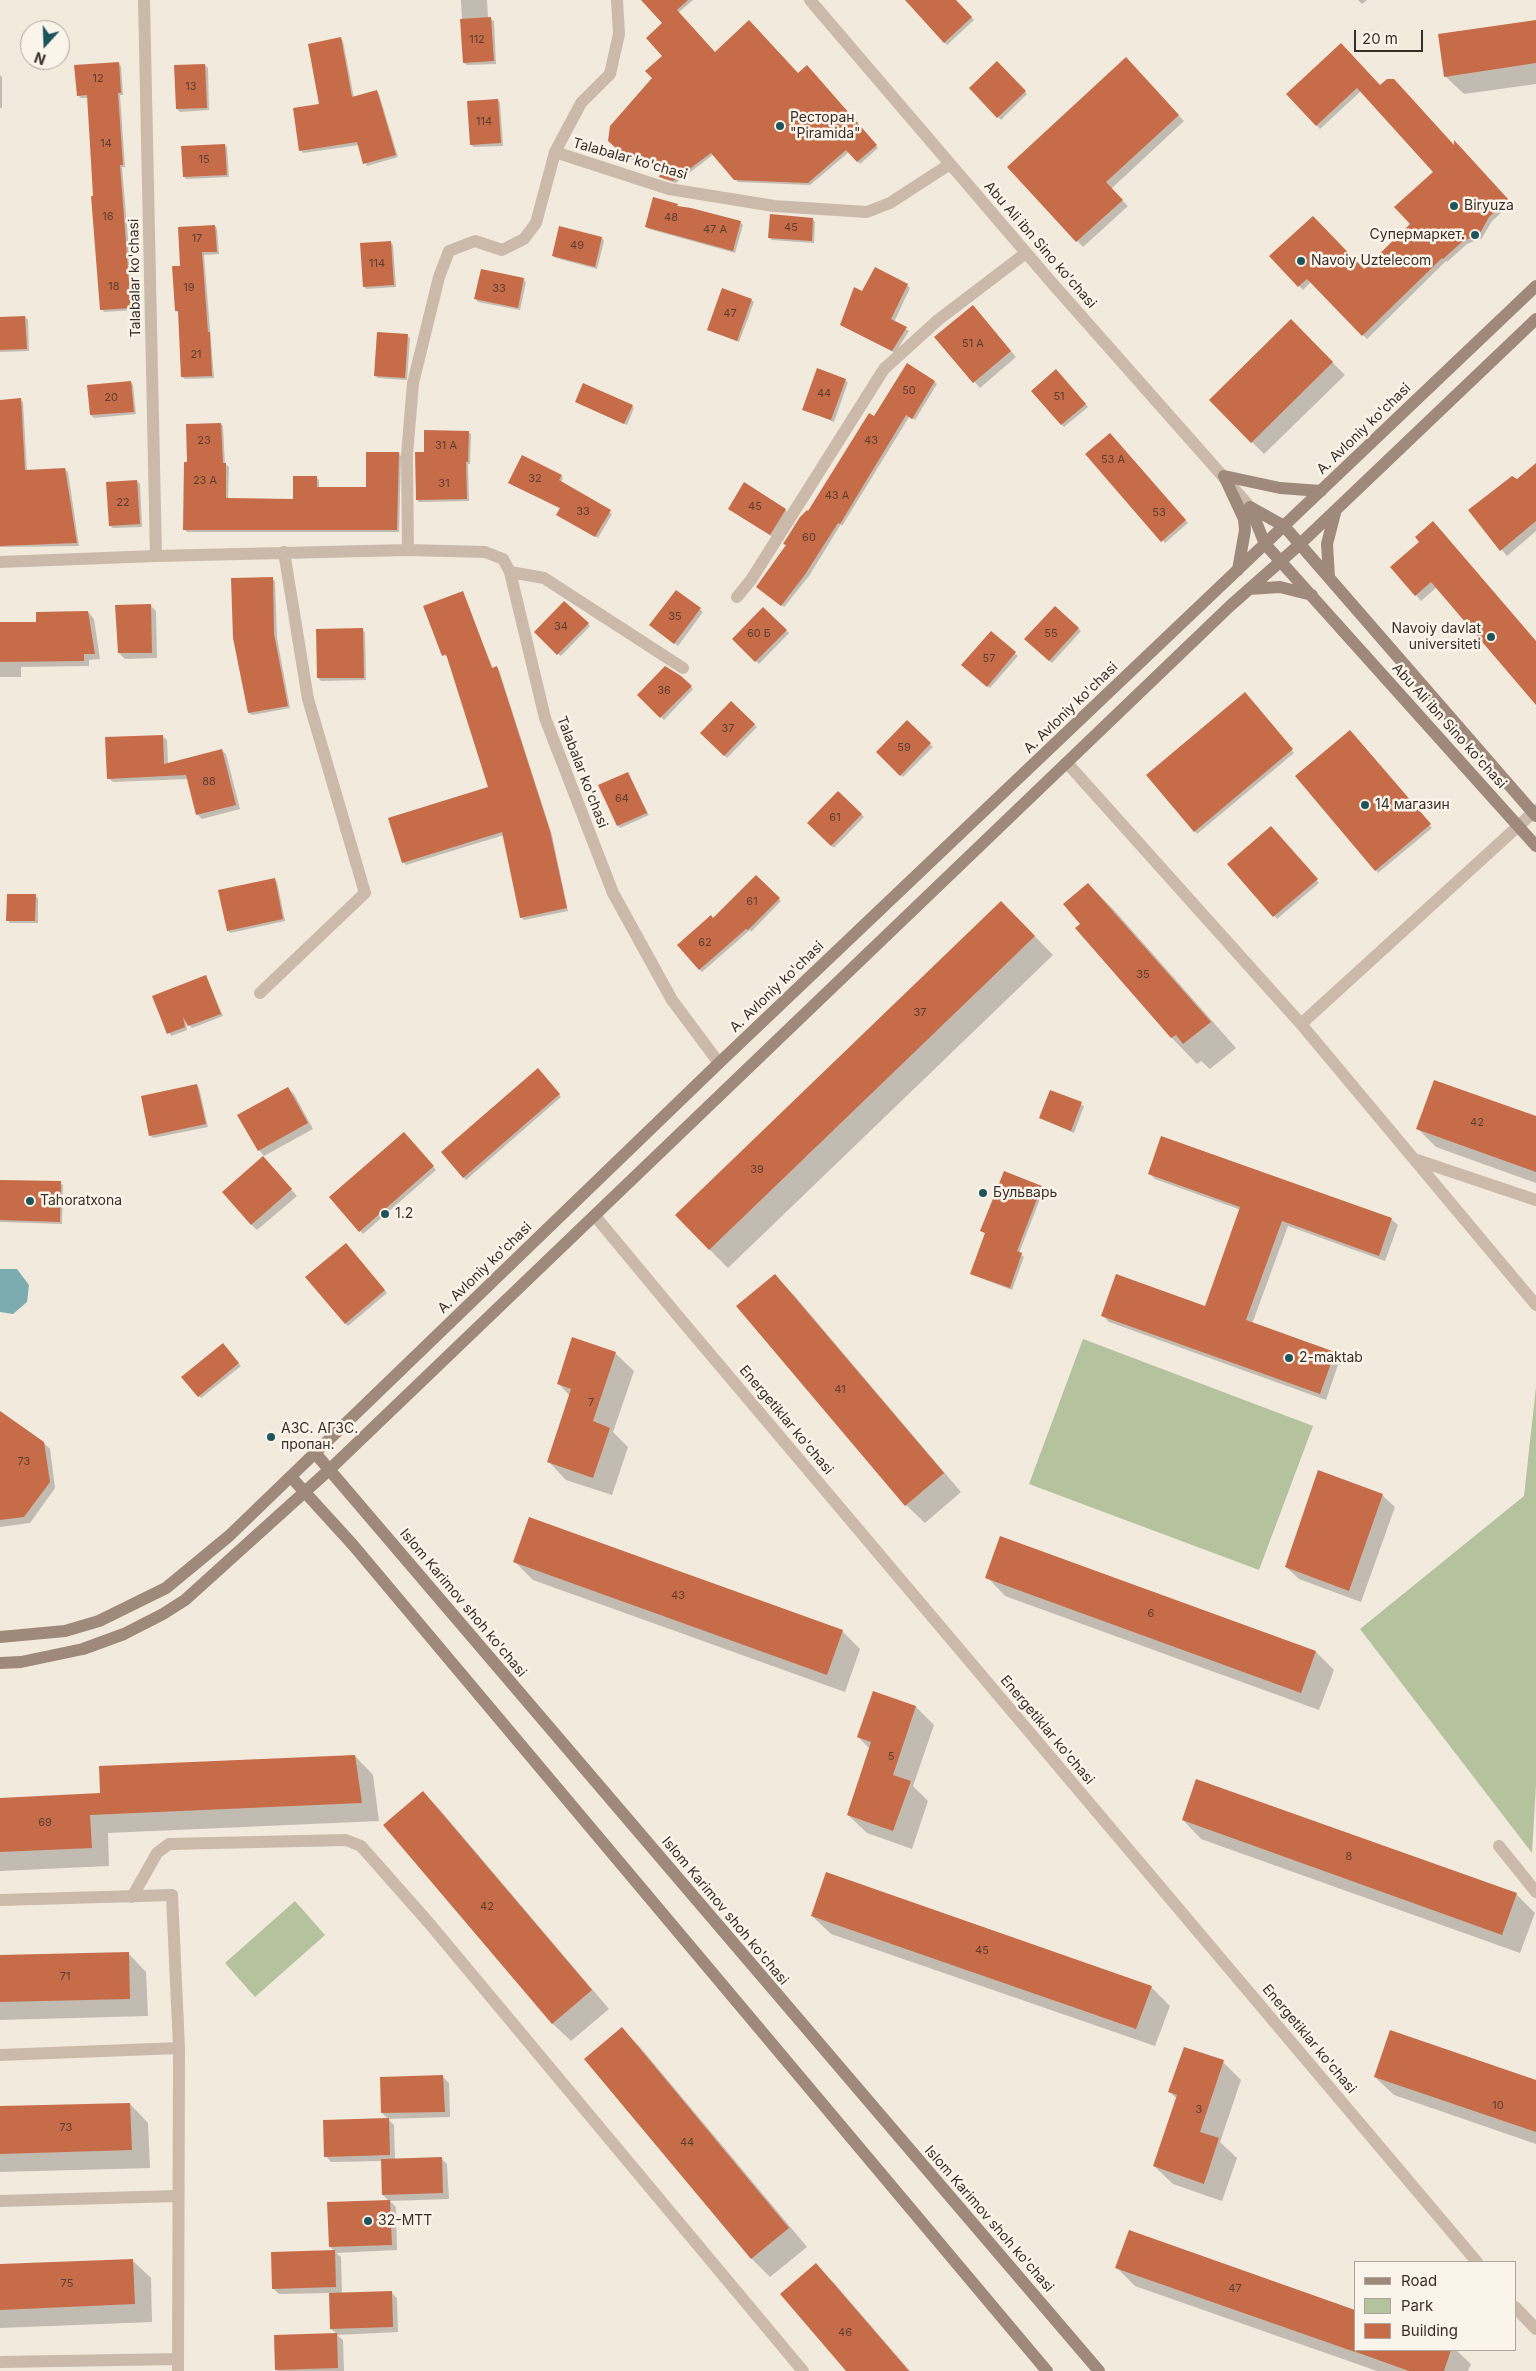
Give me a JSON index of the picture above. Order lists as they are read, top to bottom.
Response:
{
  "streets": {
    "main road": ["Abu Ali ibn Sino ko'chasi", "A. Avloniy ko'chasi", "Islom Karimov shoh ko'chasi"],
    "street": ["Talabalar ko'chasi", "Energetiklar ko'chasi"]
  },
  "crossings": [
    ["Talabalar ko'chasi", "Abu Ali ibn Sino ko'chasi"],
    ["Talabalar ko'chasi", "A. Avloniy ko'chasi"],
    ["Abu Ali ibn Sino ko'chasi", "A. Avloniy ko'chasi"],
    ["A. Avloniy ko'chasi", "Islom Karimov shoh ko'chasi"]
  ],
  "places": [
    "Ресторан \"Piramida\"",
    "Biryuza",
    "Супермаркет.",
    "Navoiy Uztelecom",
    "Navoiy davlat universiteti",
    "14 магазин",
    "Бульварь",
    "Tahoratxona",
    "1.2",
    "2-maktab",
    "АЗС. АГЗС. пропан.",
    "32-MTT"
  ],
  "house_numbers": [
    "112",
    "12",
    "13",
    "114",
    "14",
    "15",
    "16",
    "48",
    "45",
    "47 А",
    "17",
    "49",
    "114",
    "18",
    "19",
    "33",
    "47",
    "51 А",
    "21",
    "50",
    "44",
    "51",
    "20",
    "23",
    "43",
    "31 А",
    "53 А",
    "32",
    "23 А",
    "31",
    "43 А",
    "22",
    "45",
    "33",
    "53",
    "60",
    "35",
    "34",
    "60 Б",
    "55",
    "57",
    "36",
    "37",
    "59",
    "88",
    "64",
    "61",
    "61",
    "62",
    "35",
    "37",
    "42",
    "39",
    "41",
    "7",
    "73",
    "43",
    "6",
    "5",
    "69",
    "8",
    "42",
    "45",
    "71",
    "10",
    "3",
    "73",
    "44",
    "75",
    "47",
    "46"
  ],
  "legend": ["Road", "Park", "Building"],
  "scale_bar": "20 m",
  "north": "bottom"
}
